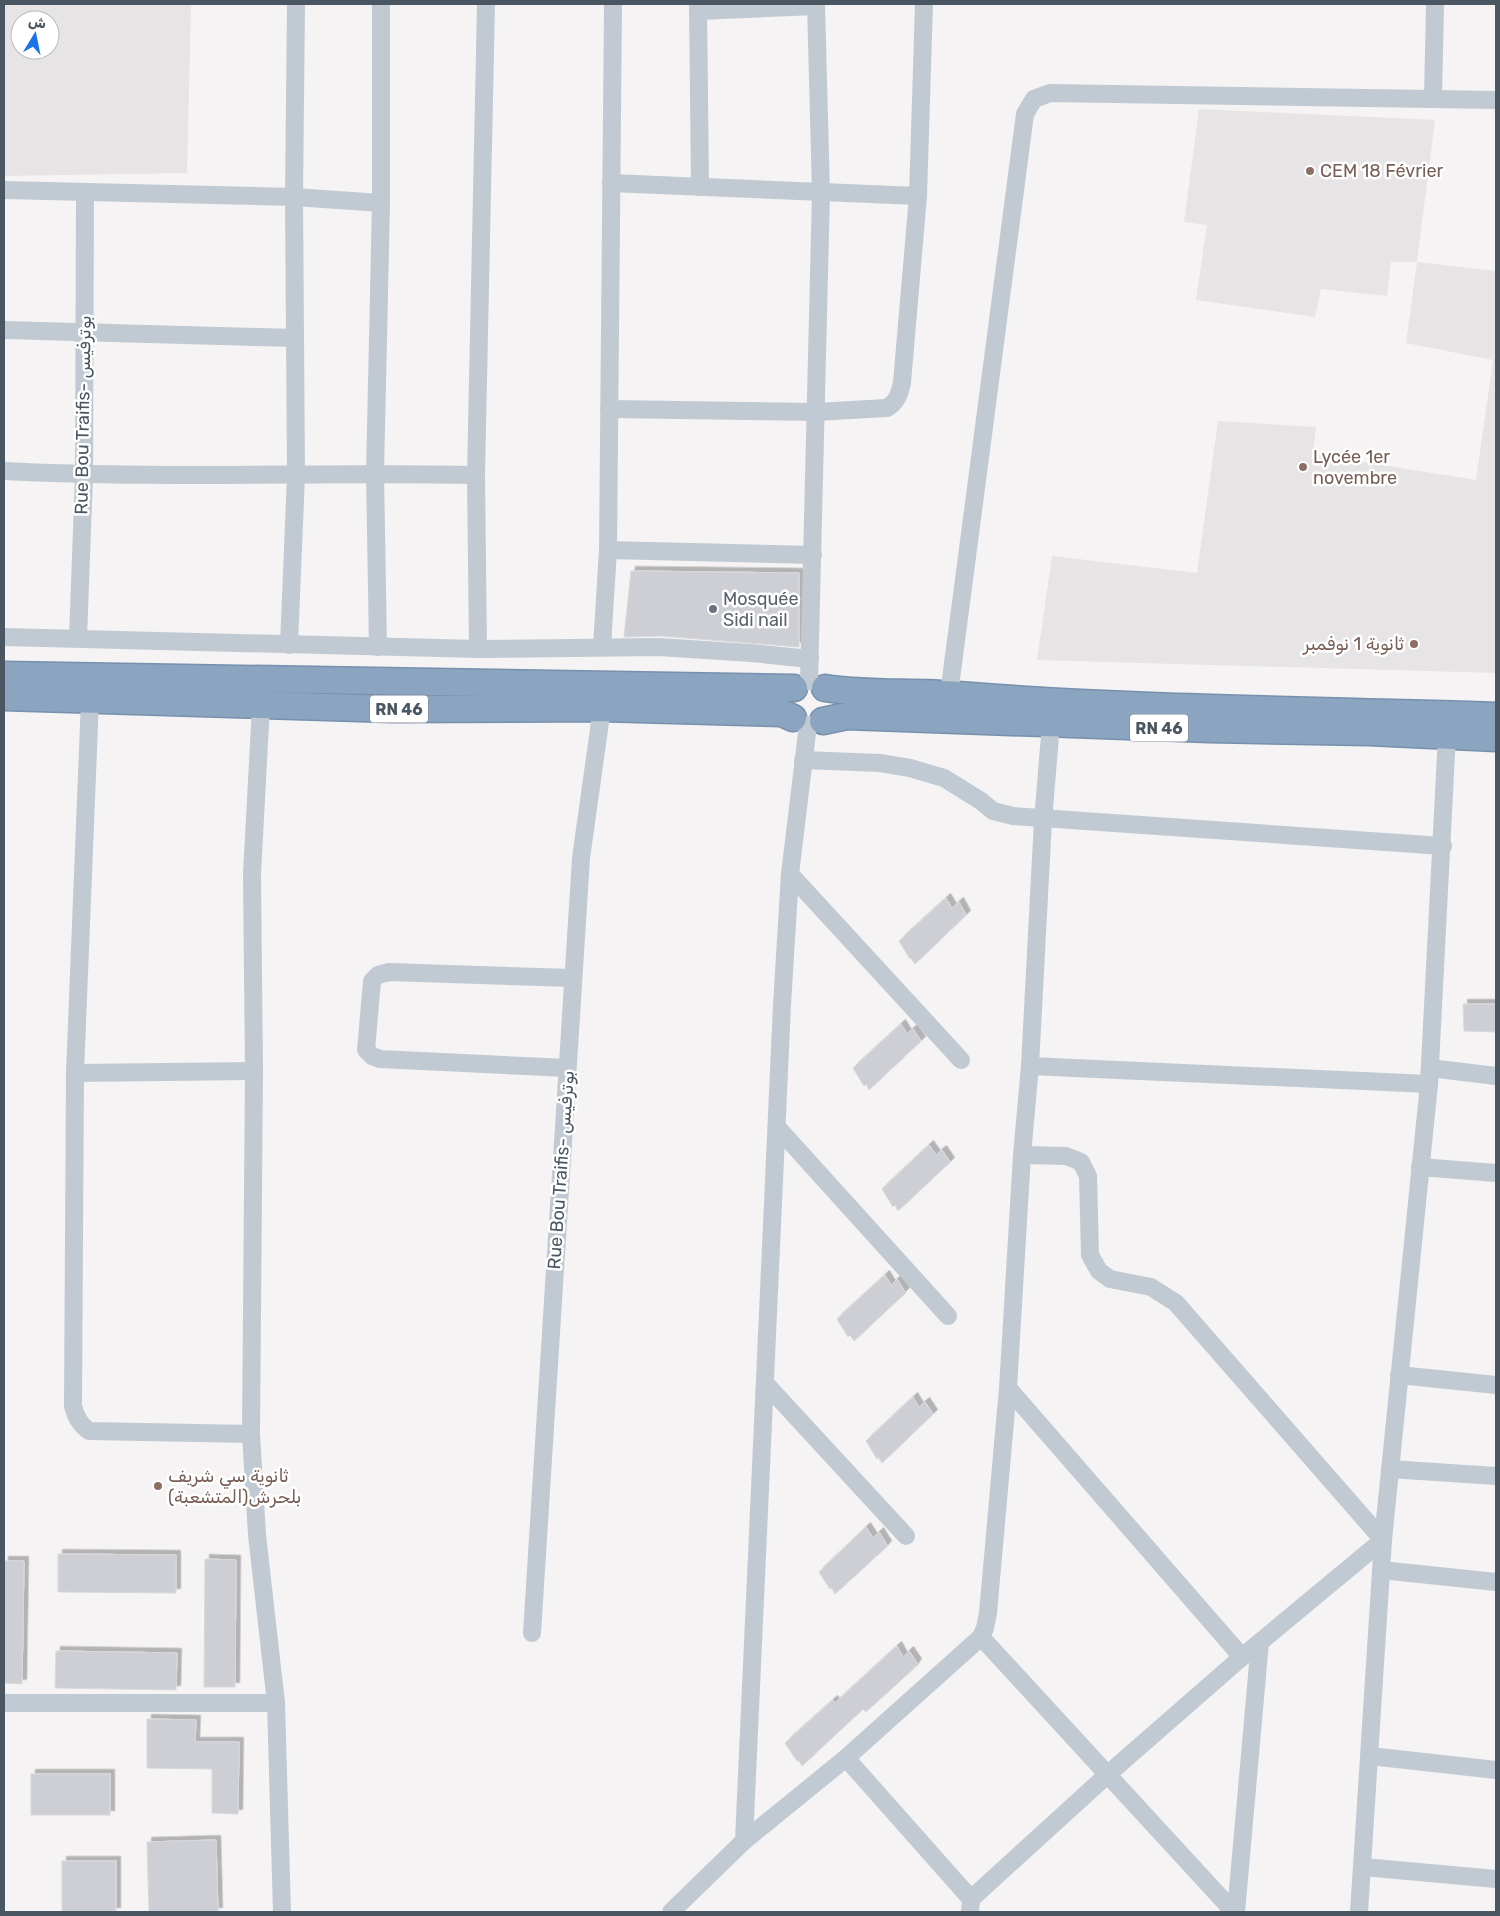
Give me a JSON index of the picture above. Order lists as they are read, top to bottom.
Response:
{
  "streets": {
    "highway": ["RN 46"],
    "street": ["Rue Bou Traifis- بوترفيس"]
  },
  "crossings": [
    ["Rue Bou Traifis- بوترفيس", "RN 46"]
  ],
  "places": [
    "CEM 18 Février",
    "Lycée 1er novembre",
    "Mosquée Sidi nail",
    "ثانوية 1 نوفمبر",
    "ثانوية سي شريف بلحرش(المتشعبة)"
  ],
  "north": "top"
}
